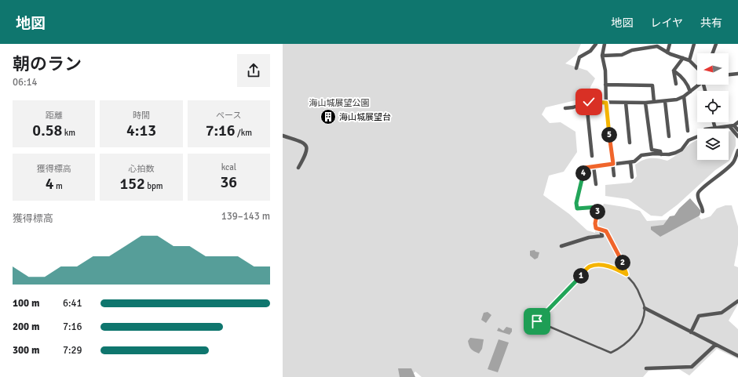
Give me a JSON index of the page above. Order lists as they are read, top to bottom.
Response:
{
  "parks": ["海山城展望公園"],
  "places": {
    "building": ["海山城展望台"]
  },
  "north": "left",
  "page": {
    "header": "地図",
    "nav": ["地図", "レイヤ", "共有"],
    "heading": ["朝のラン", "06:14"],
    "stats": [
      ["距離", "0.58 km"],
      ["時間", "4:13"],
      ["ペース", "7:16 /km"],
      ["獲得標高", "4 m"],
      ["心拍数", "152 bpm"],
      ["kcal", "36"]
    ],
    "pins": [
      "5",
      "4",
      "3",
      "2",
      "1"
    ],
    "chart": ["獲得標高", "139–143 m"],
    "list": [
      {
        "name": "100 m",
        "note": "6:41"
      },
      {
        "name": "200 m",
        "note": "7:16"
      },
      {
        "name": "300 m",
        "note": "7:29"
      }
    ]
  }
}
